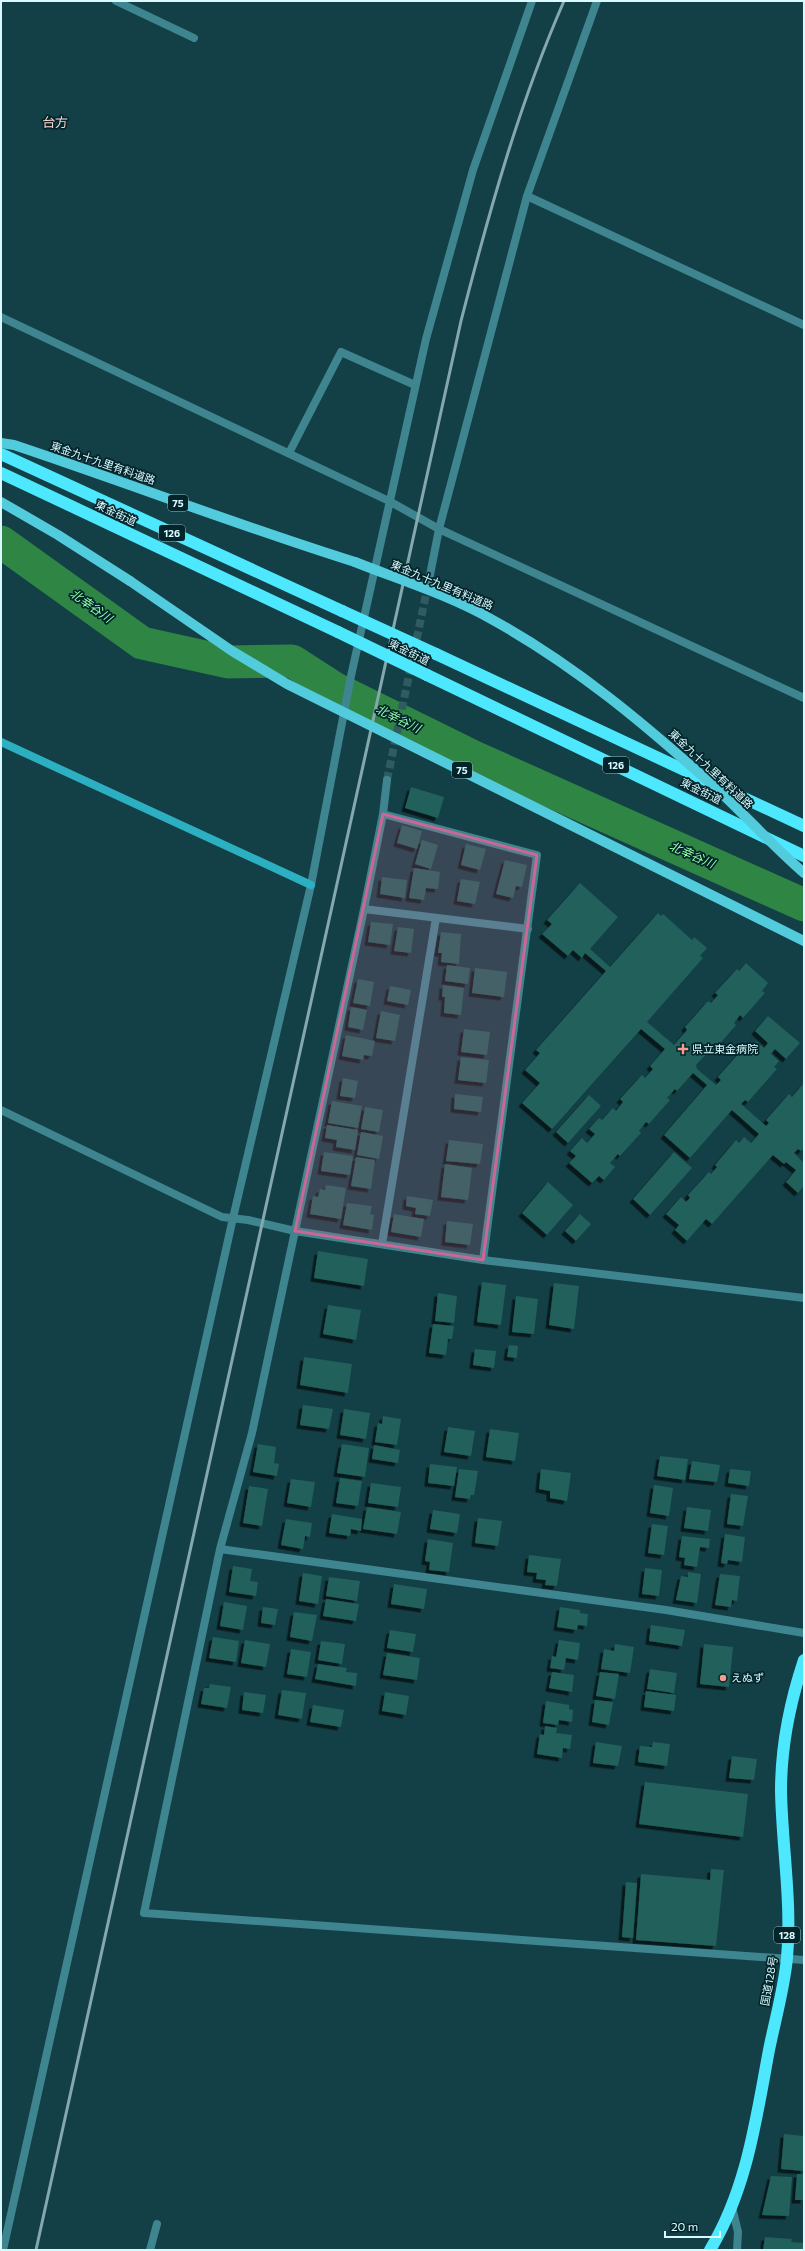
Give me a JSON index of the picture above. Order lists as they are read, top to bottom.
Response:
{
  "streets": {
    "highway": [
      "東金街道",
      "126",
      "128",
      "国道128号"
    ],
    "main road": ["東金九十九里有料道路", "75"]
  },
  "districts": ["台方"],
  "water": ["北幸谷川"],
  "places": {
    "health": ["県立東金病院"],
    "other": ["えぬず"]
  },
  "scale_bar": "20 m"
}
